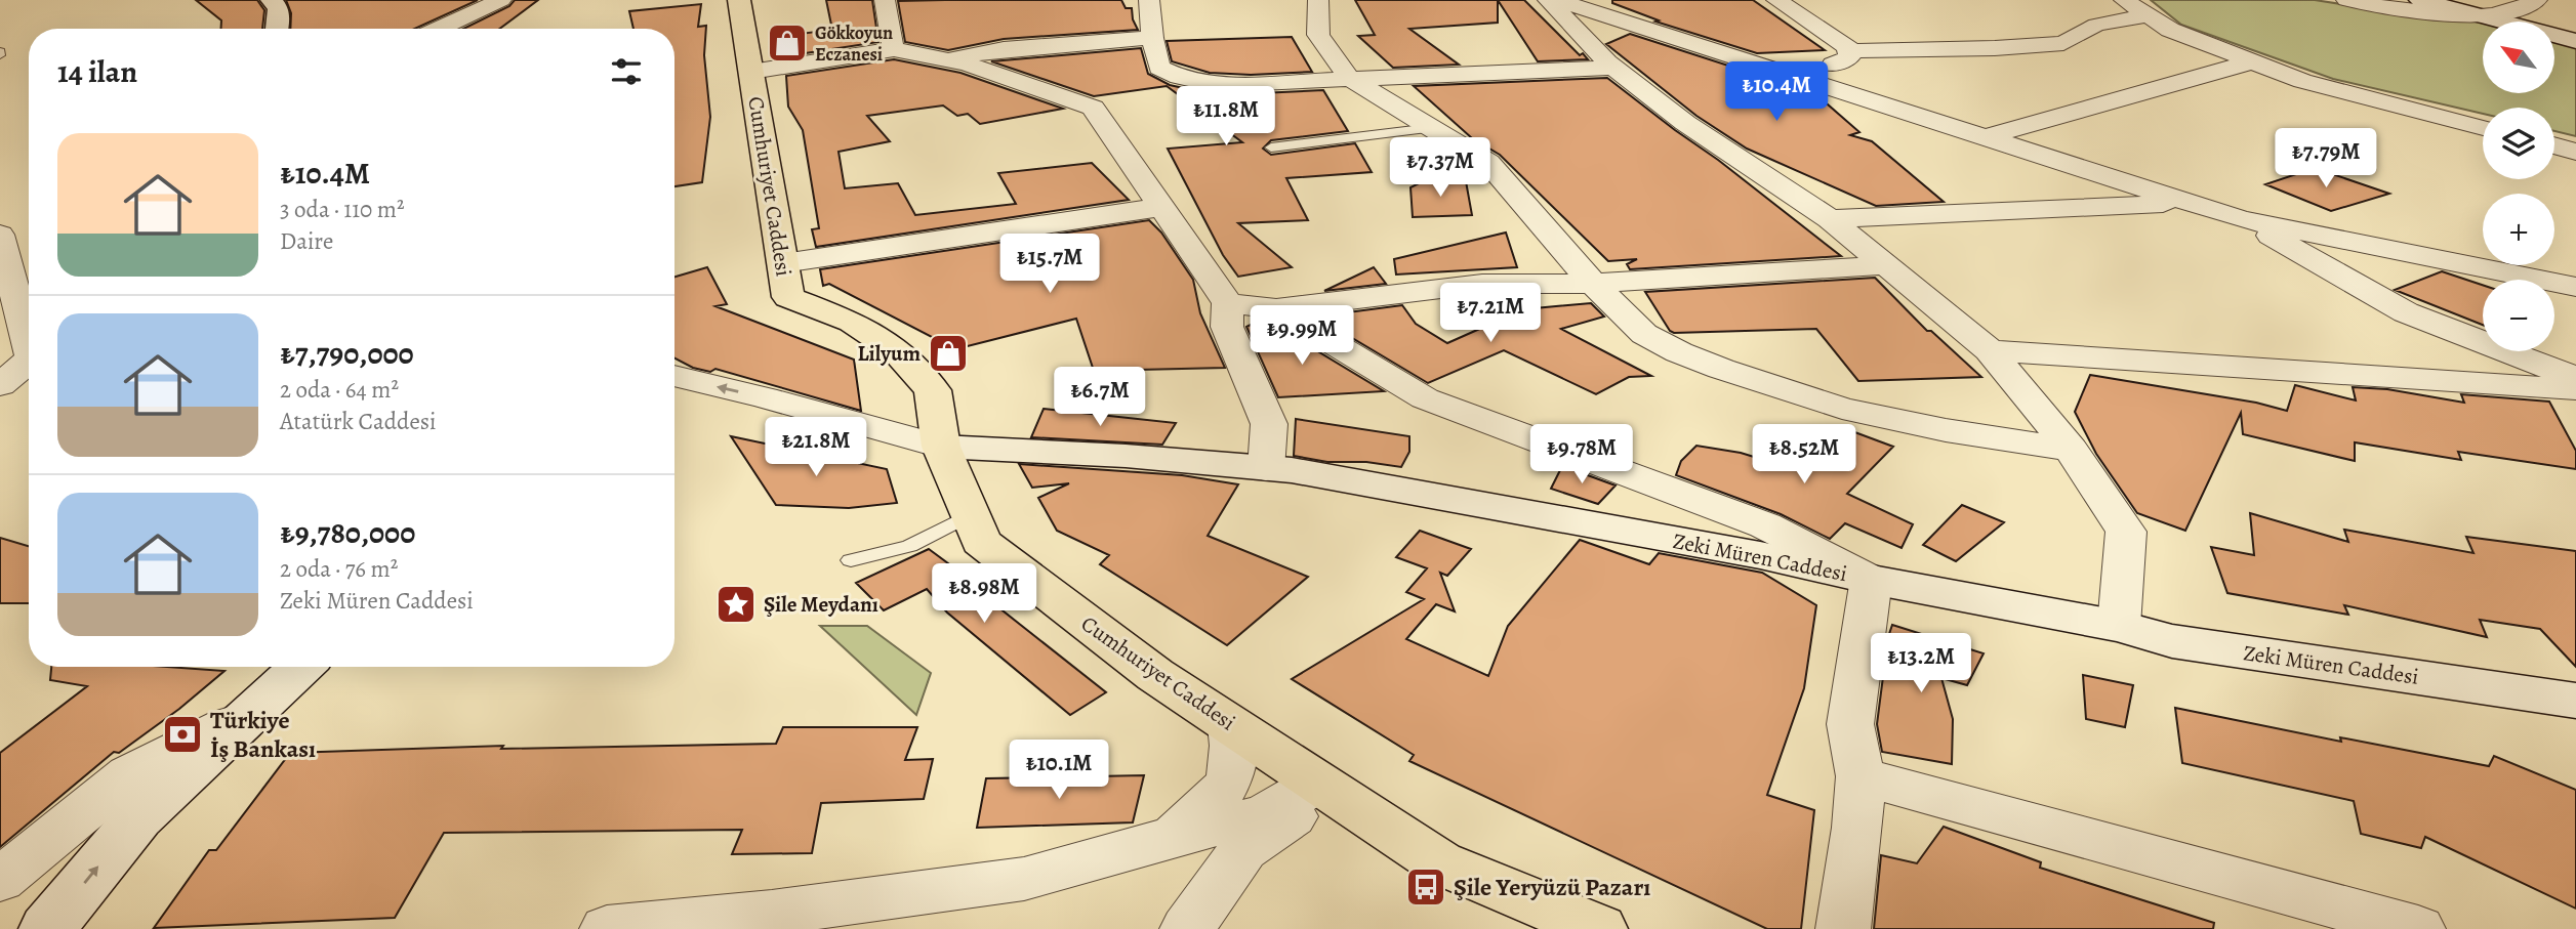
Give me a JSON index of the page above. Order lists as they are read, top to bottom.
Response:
{
  "streets": {
    "main road": ["Cumhuriyet Caddesi"],
    "street": ["Zeki Müren Caddesi"]
  },
  "crossings": [
    ["Cumhuriyet Caddesi", "Zeki Müren Caddesi"]
  ],
  "places": {
    "shop": ["Gökkoyun Eczanesi", "Lilyum"],
    "place": ["Şile Meydanı"],
    "bank": ["Türkiye İş Bankası"],
    "bus stop": ["Şile Yeryüzü Pazarı"]
  },
  "north": "top left",
  "page": {
    "map_buttons": ["+", "−"],
    "heading": "14 ilan",
    "price": [
      "₺10.4M",
      "₺11.8M",
      "₺7.79M",
      "₺7.37M",
      "₺15.7M",
      "₺7.21M",
      "₺9.99M",
      "₺6.7M",
      "₺21.8M",
      "₺9.78M",
      "₺8.52M",
      "₺8.98M",
      "₺13.2M",
      "₺10.1M"
    ],
    "list": [
      {
        "name": "₺10.4M",
        "note": "3 oda · 110 m² · Daire"
      },
      {
        "name": "₺7,790,000",
        "note": "2 oda · 64 m² · Atatürk Caddesi"
      },
      {
        "name": "₺9,780,000",
        "note": "2 oda · 76 m² · Zeki Müren Caddesi"
      }
    ]
  }
}
